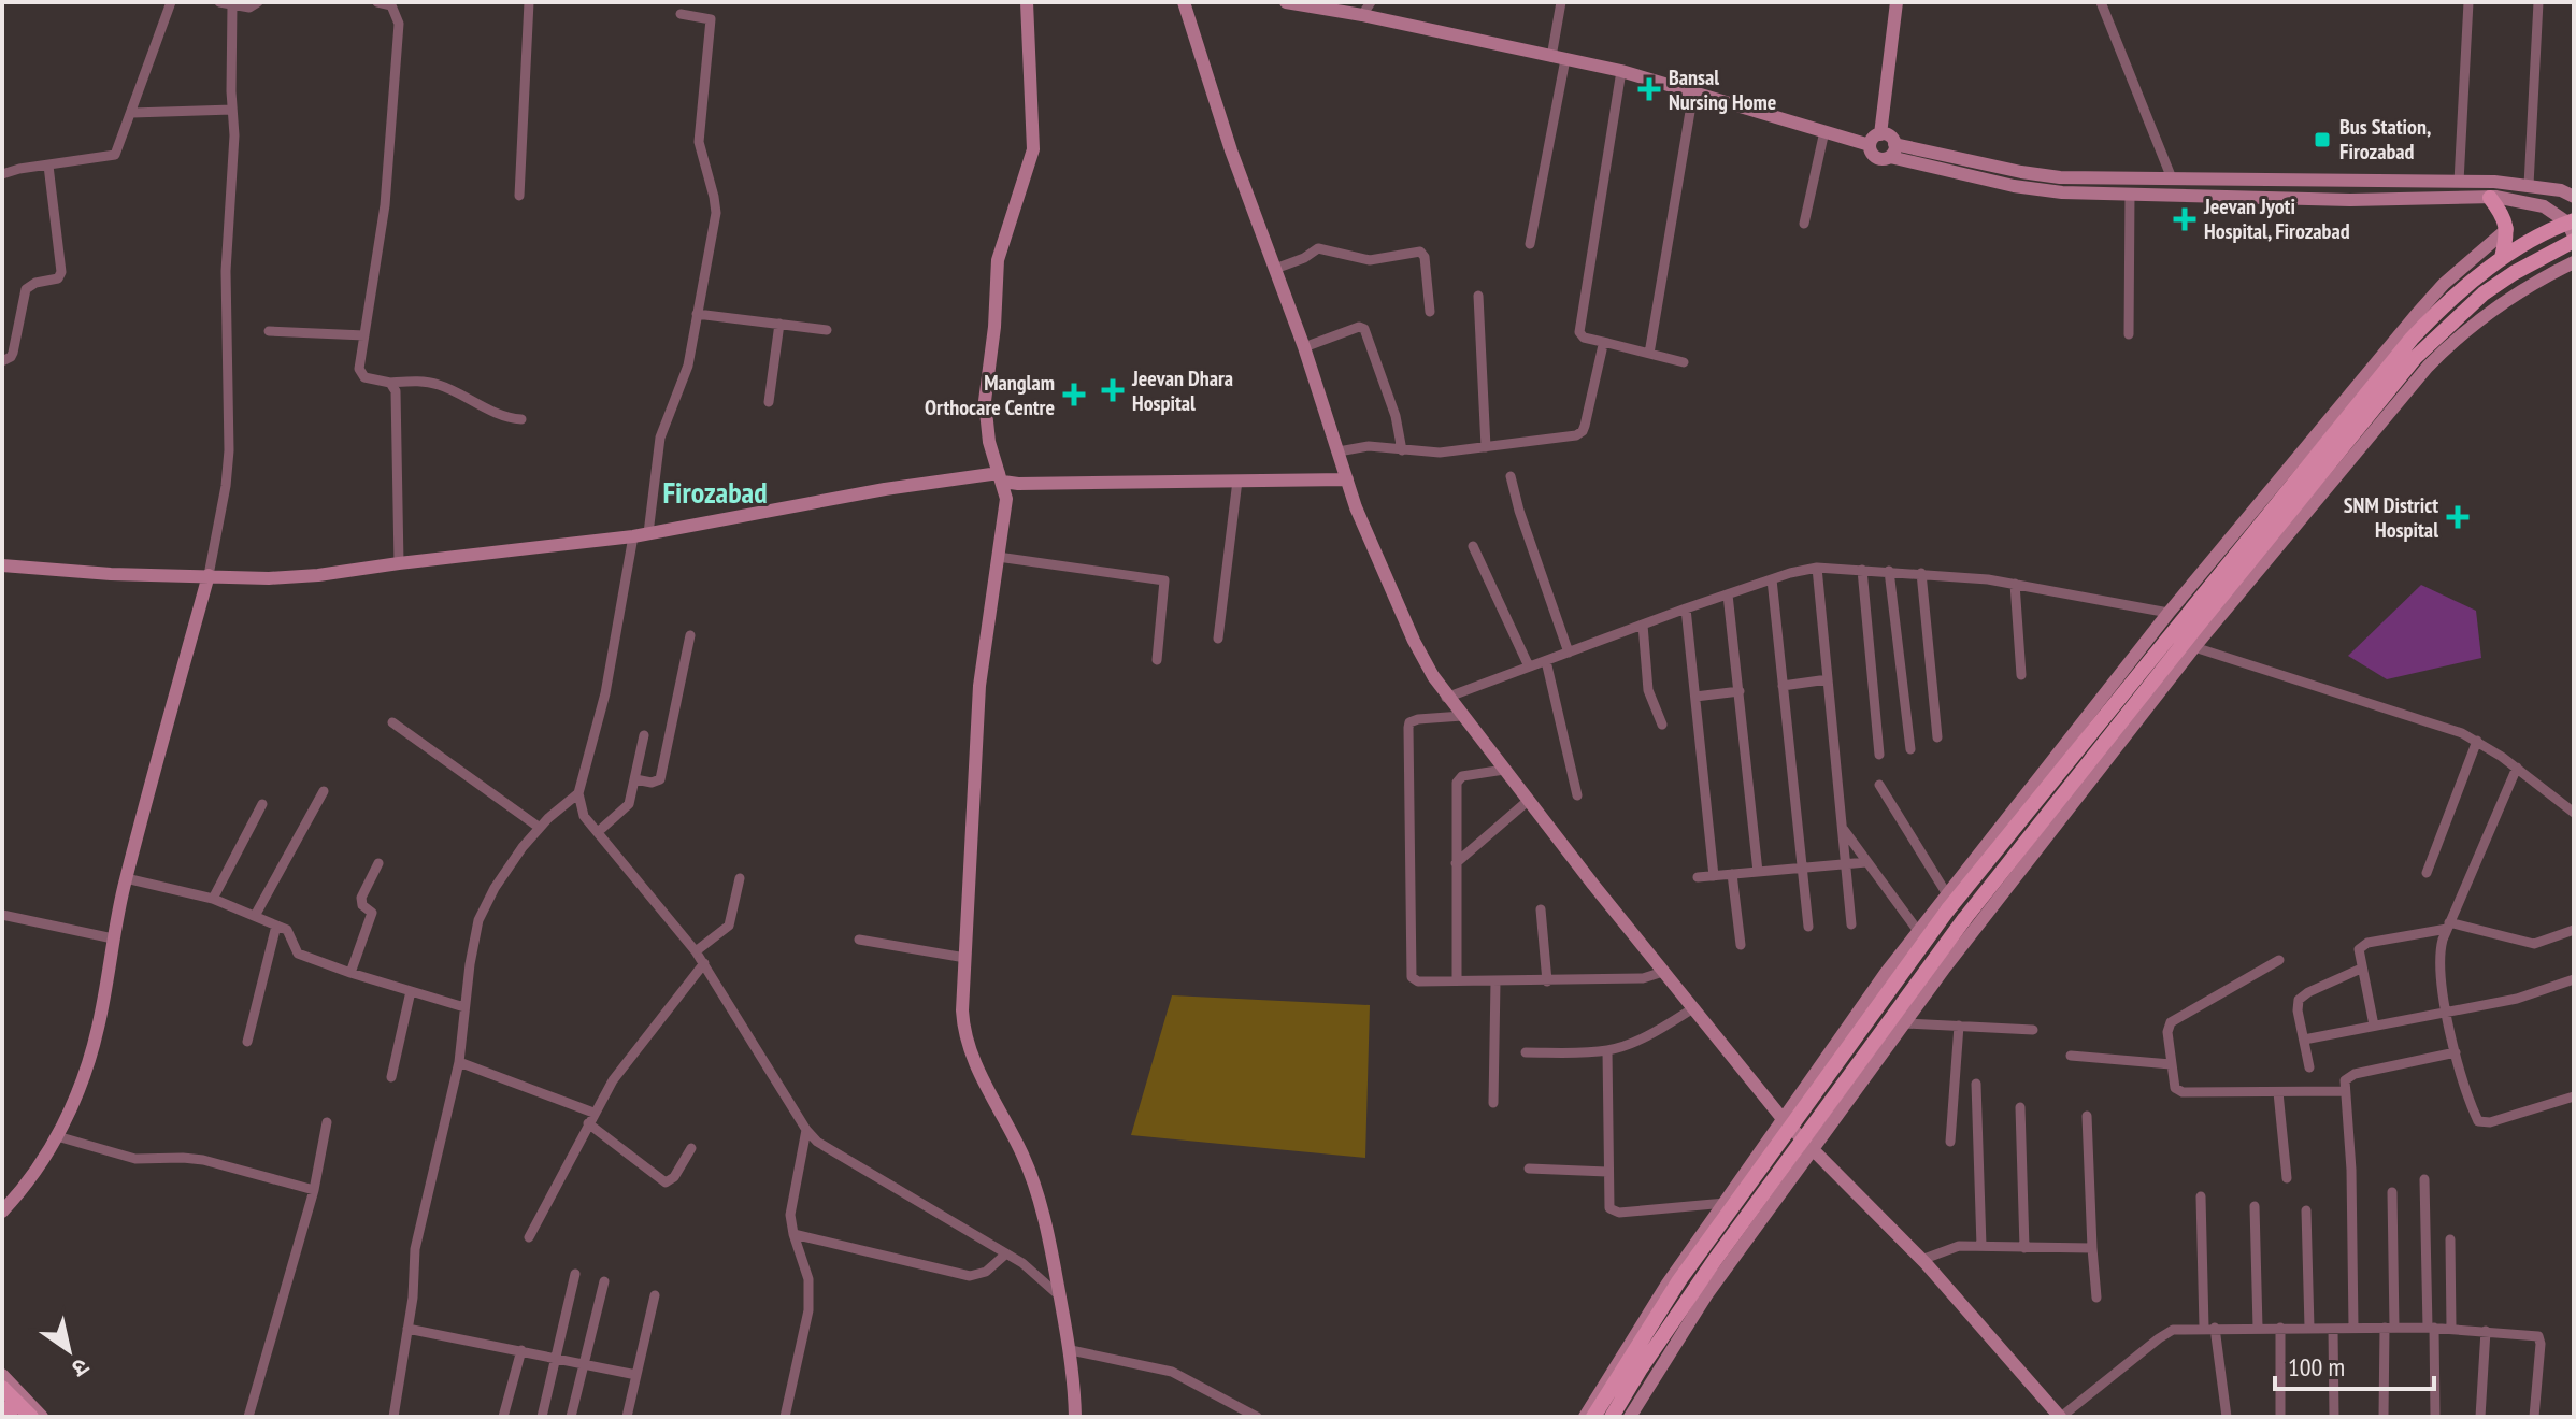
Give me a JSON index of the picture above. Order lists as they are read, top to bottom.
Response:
{
  "districts": ["Firozabad"],
  "places": {
    "health": [
      "Bansal Nursing Home",
      "Jeevan Jyoti Hospital, Firozabad",
      "Jeevan Dhara Hospital",
      "Manglam Orthocare Centre",
      "SNM District Hospital"
    ],
    "transit": ["Bus Station, Firozabad"]
  },
  "scale_bar": "100 m",
  "north": "bottom right"
}
